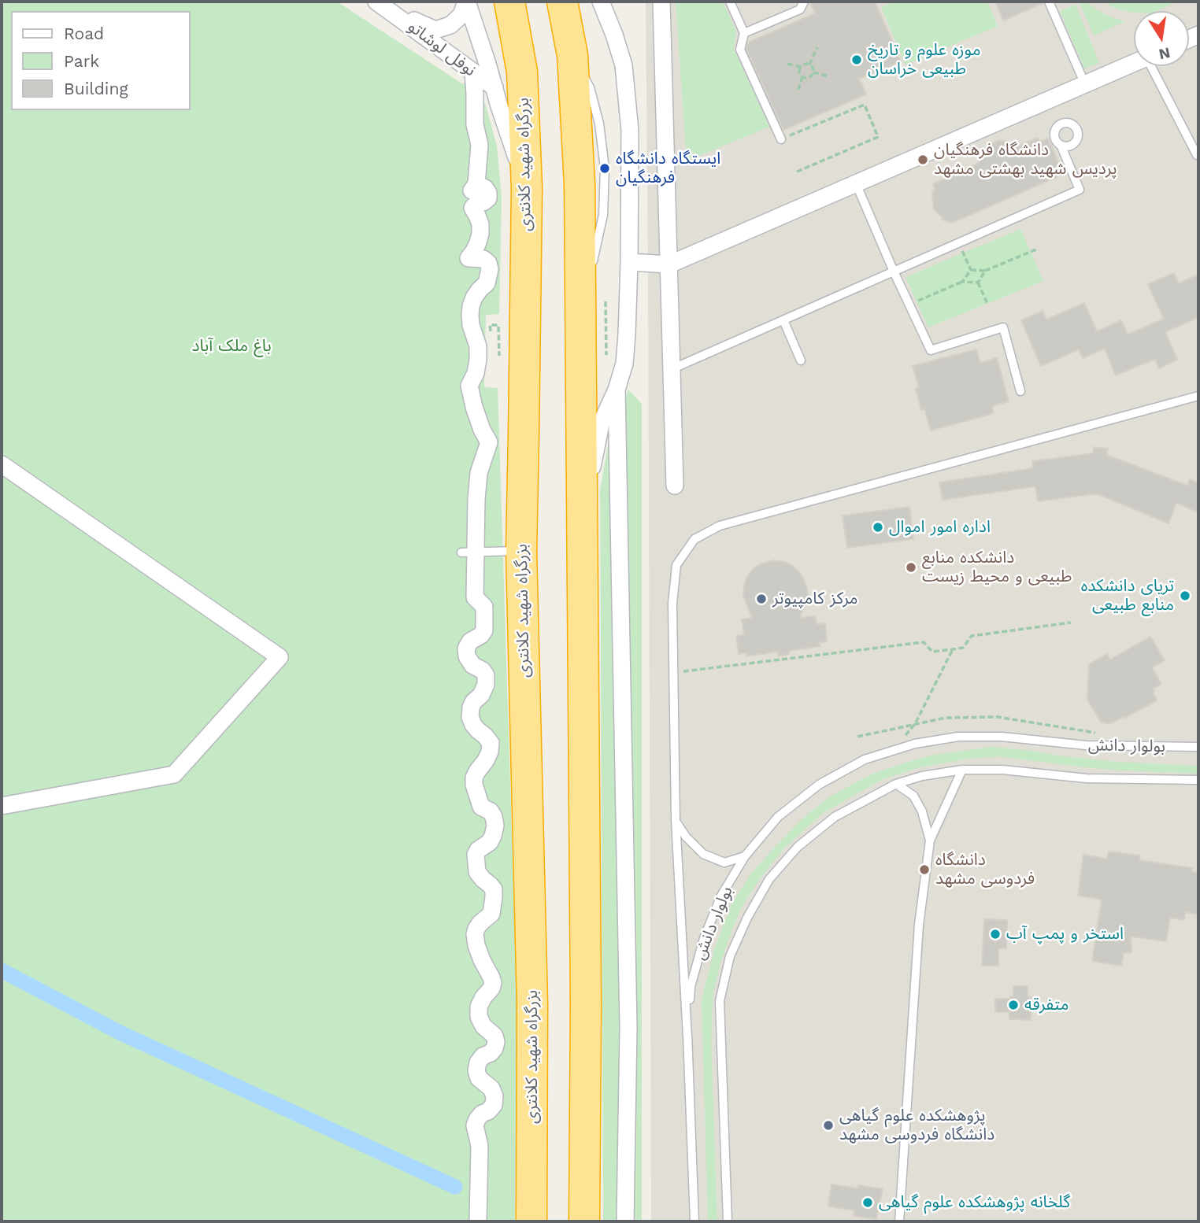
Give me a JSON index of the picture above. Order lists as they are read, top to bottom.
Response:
{
  "streets": {
    "highway": ["بزرگراه شهید کلانتری"],
    "street": ["نوفل لوشاتو"],
    "lane": ["بولوار دانش"]
  },
  "parks": ["باغ ملک آباد"],
  "places": [
    "موزه علوم و تاریخ طبیعی خراسان",
    "دانشگاه فرهنگیان پردیس شهید بهشتی مشهد",
    "ایستگاه دانشگاه فرهنگیان",
    "اداره امور اموال",
    "دانشکده منابع طبیعی و محیط زیست",
    "تریای دانشکده منابع طبیعی",
    "مرکز کامپیوتر",
    "دانشگاه فردوسی مشهد",
    "استخر و پمپ آب",
    "متفرقه",
    "پژوهشکده علوم گیاهی دانشگاه فردوسی مشهد",
    "گلخانه پژوهشکده علوم گیاهی"
  ],
  "legend": ["Road", "Park", "Building"],
  "north": "bottom"
}
